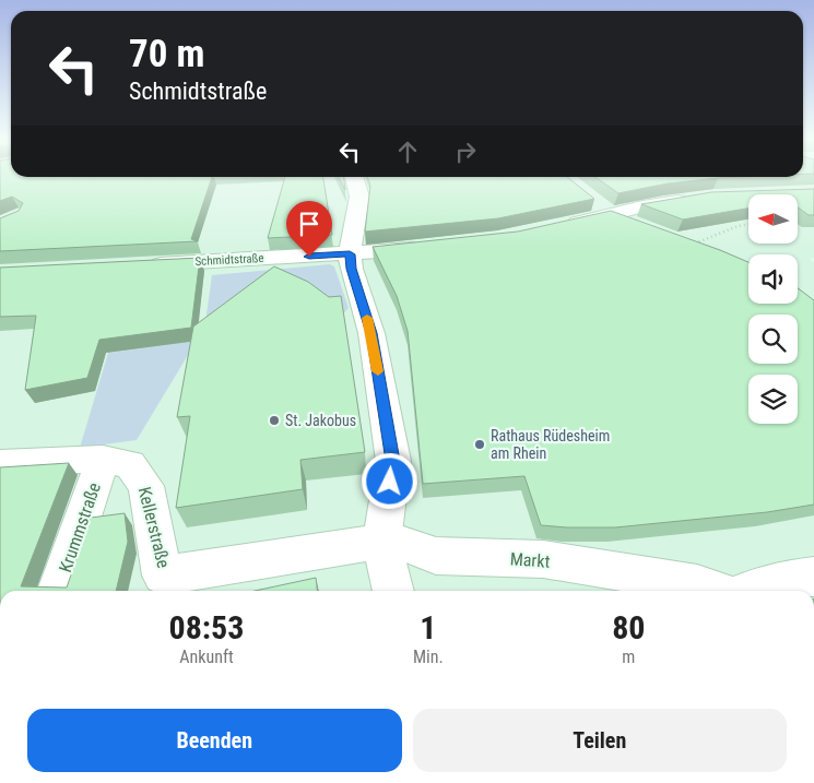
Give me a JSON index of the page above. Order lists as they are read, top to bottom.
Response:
{
  "streets": {
    "street": [
      "Schmidtstraße",
      "Krummstraße",
      "Kellerstraße",
      "Markt"
    ]
  },
  "crossings": [
    ["Krummstraße", "Kellerstraße"],
    ["Kellerstraße", "Markt"]
  ],
  "places": ["St. Jakobus", "Rathaus Rüdesheim am Rhein"],
  "north": "left",
  "page": {
    "turn": ["70 m", "Schmidtstraße"],
    "eta": [
      "08:53",
      "Ankunft",
      "1",
      "Min.",
      "80",
      "m"
    ],
    "buttons": ["Beenden", "Teilen"]
  }
}
